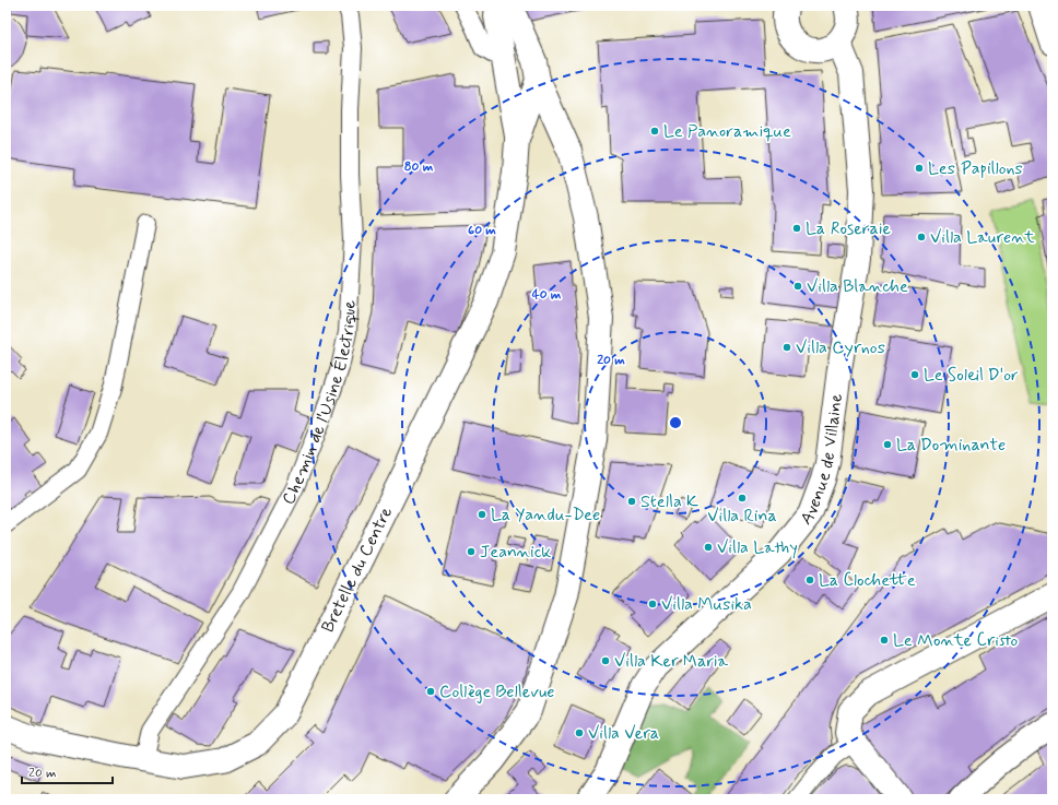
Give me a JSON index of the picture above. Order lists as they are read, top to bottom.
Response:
{
  "streets": {
    "street": ["Avenue de Villaine", "Bretelle du Centre"],
    "lane": ["Chemin de l'Usine Électrique"]
  },
  "crossings": [
    ["Chemin de l'Usine Électrique", "Bretelle du Centre"]
  ],
  "places": [
    "Le Panoramique",
    "Les Papillons",
    "La Roseraie",
    "Villa Laurent",
    "Villa Blanche",
    "Villa Cyrnos",
    "Le Soleil D'or",
    "La Dominante",
    "Villa Rina",
    "Stella K",
    "La Yandu-Dee",
    "Villa Lathy",
    "Jeannick",
    "La Clochette",
    "Villa Musika",
    "Le Monte Cristo",
    "Villa Ker Maria",
    "Collège Bellevue",
    "Villa Vera"
  ],
  "scale_bar": "20 m",
  "rings": [
    "80 m",
    "60 m",
    "40 m",
    "20 m"
  ]
}
